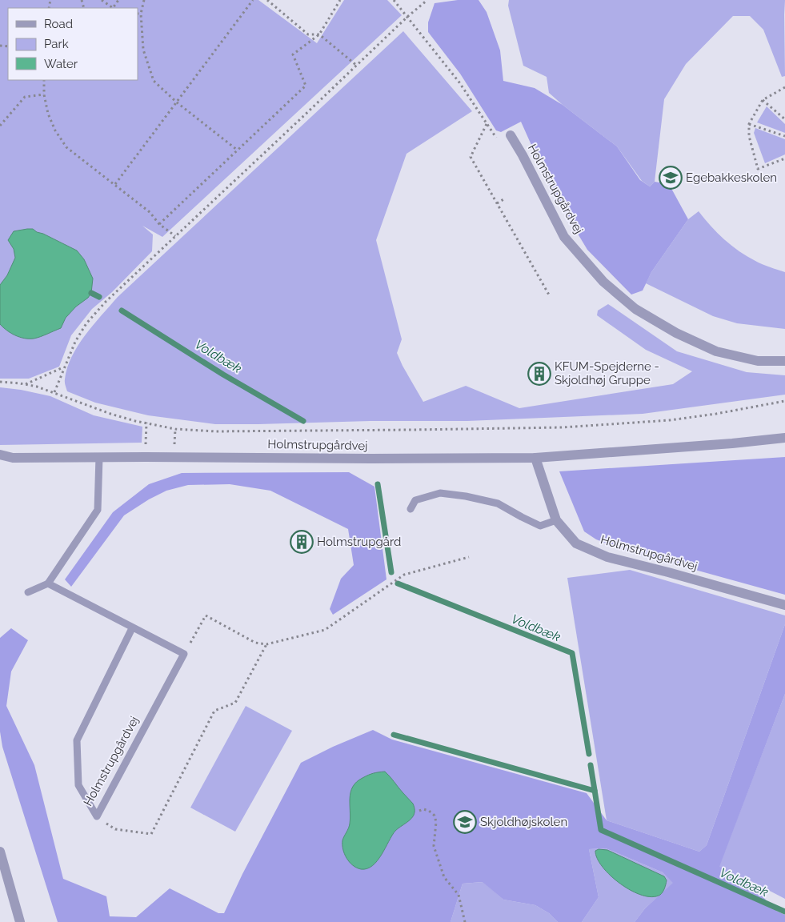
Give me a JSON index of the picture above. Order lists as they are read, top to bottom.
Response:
{
  "streets": {
    "street": ["Holmstrupgårdvej"]
  },
  "water": ["Voldbæk"],
  "places": {
    "school or university": ["Egebakkeskolen", "Skjoldhøjskolen"],
    "building": ["KFUM-Spejderne - Skjoldhøj Gruppe", "Holmstrupgård"]
  },
  "legend": ["Road", "Park", "Water"]
}
